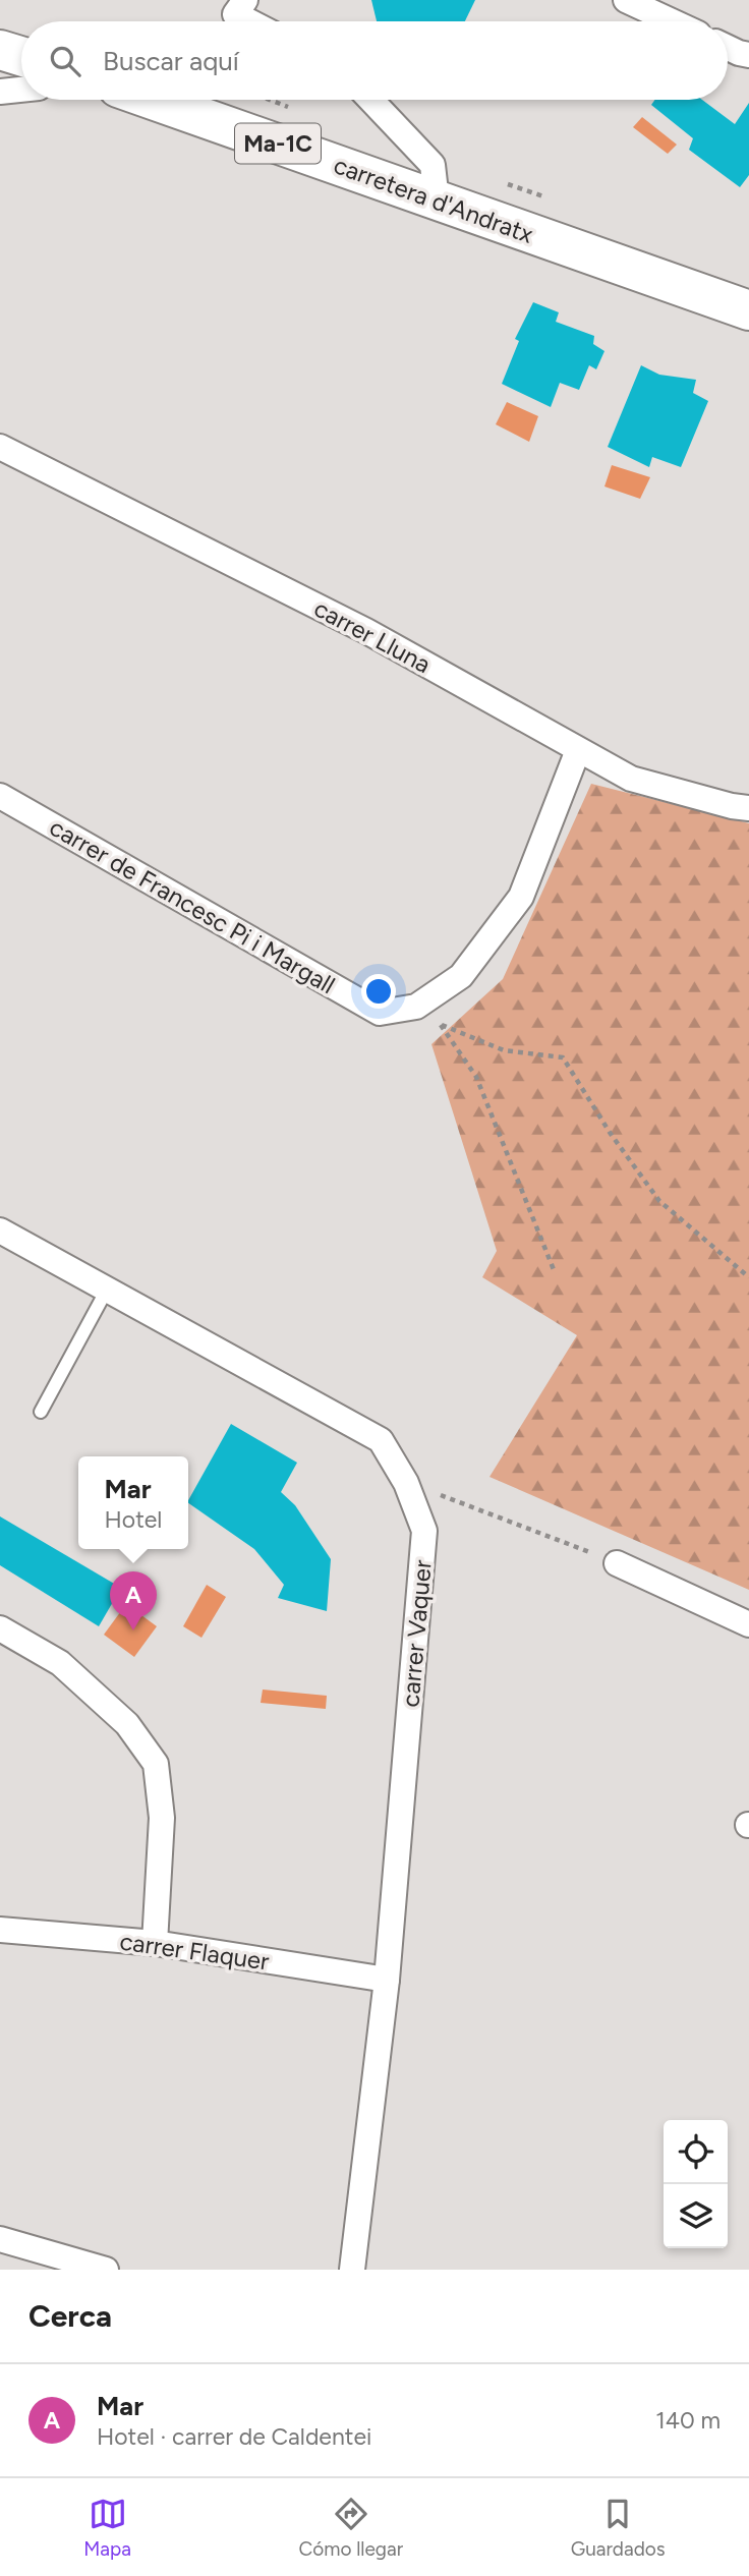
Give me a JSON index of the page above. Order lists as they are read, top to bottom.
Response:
{
  "streets": {
    "main road": ["Ma-1C", "carretera d'Andratx"],
    "street": [
      "carrer Lluna",
      "carrer de Francesc Pi i Margall",
      "carrer Vaquer",
      "carrer Flaquer"
    ]
  },
  "crossings": [
    ["carrer Lluna", "carrer de Francesc Pi i Margall"],
    ["carrer Vaquer", "carrer Flaquer"]
  ],
  "page": {
    "search": "Buscar aquí",
    "popup": ["Mar", "Hotel"],
    "pins": "A",
    "heading": "Cerca",
    "list": [
      {
        "mark": "A",
        "name": "Mar",
        "note": "Hotel · carrer de Caldentei",
        "value": "140 m"
      }
    ],
    "nav": ["Mapa", "Cómo llegar", "Guardados"]
  }
}
